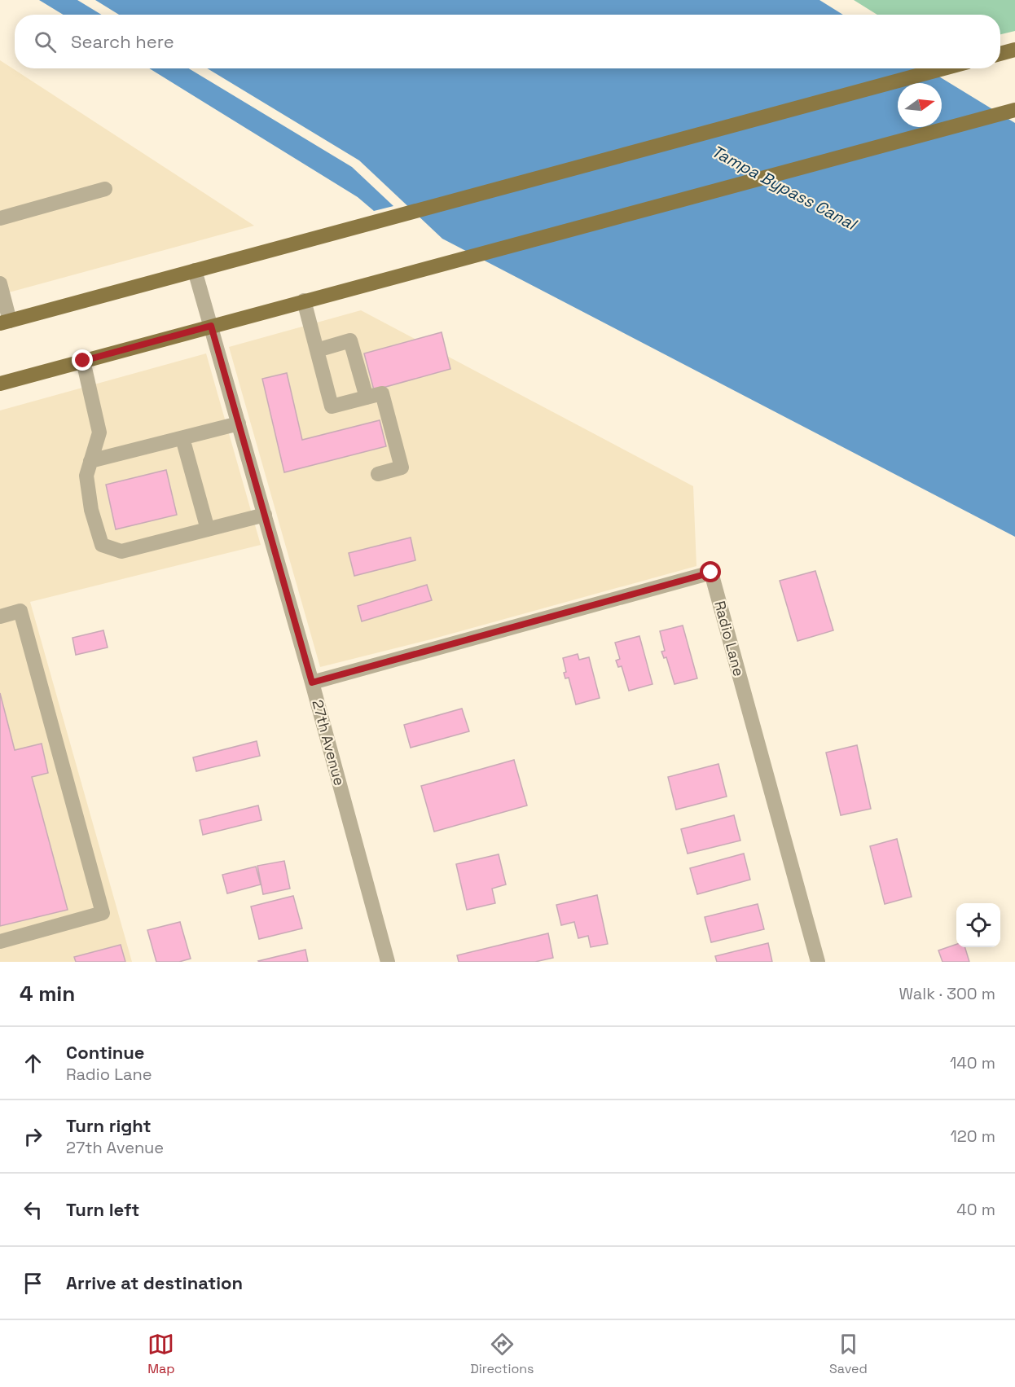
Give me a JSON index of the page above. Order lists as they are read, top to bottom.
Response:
{
  "streets": {
    "street": ["Radio Lane", "27th Avenue"]
  },
  "crossings": [
    ["Radio Lane", "27th Avenue"]
  ],
  "water": ["Tampa Bypass Canal"],
  "north": "right",
  "page": {
    "search": "Search here",
    "heading": ["4 min", "Walk · 300 m"],
    "list": [
      ["Continue", "Radio Lane", "140 m"],
      ["Turn right", "27th Avenue", "120 m"],
      ["Turn left", "40 m"],
      "Arrive at destination"
    ],
    "nav": ["Map", "Directions", "Saved"]
  }
}
